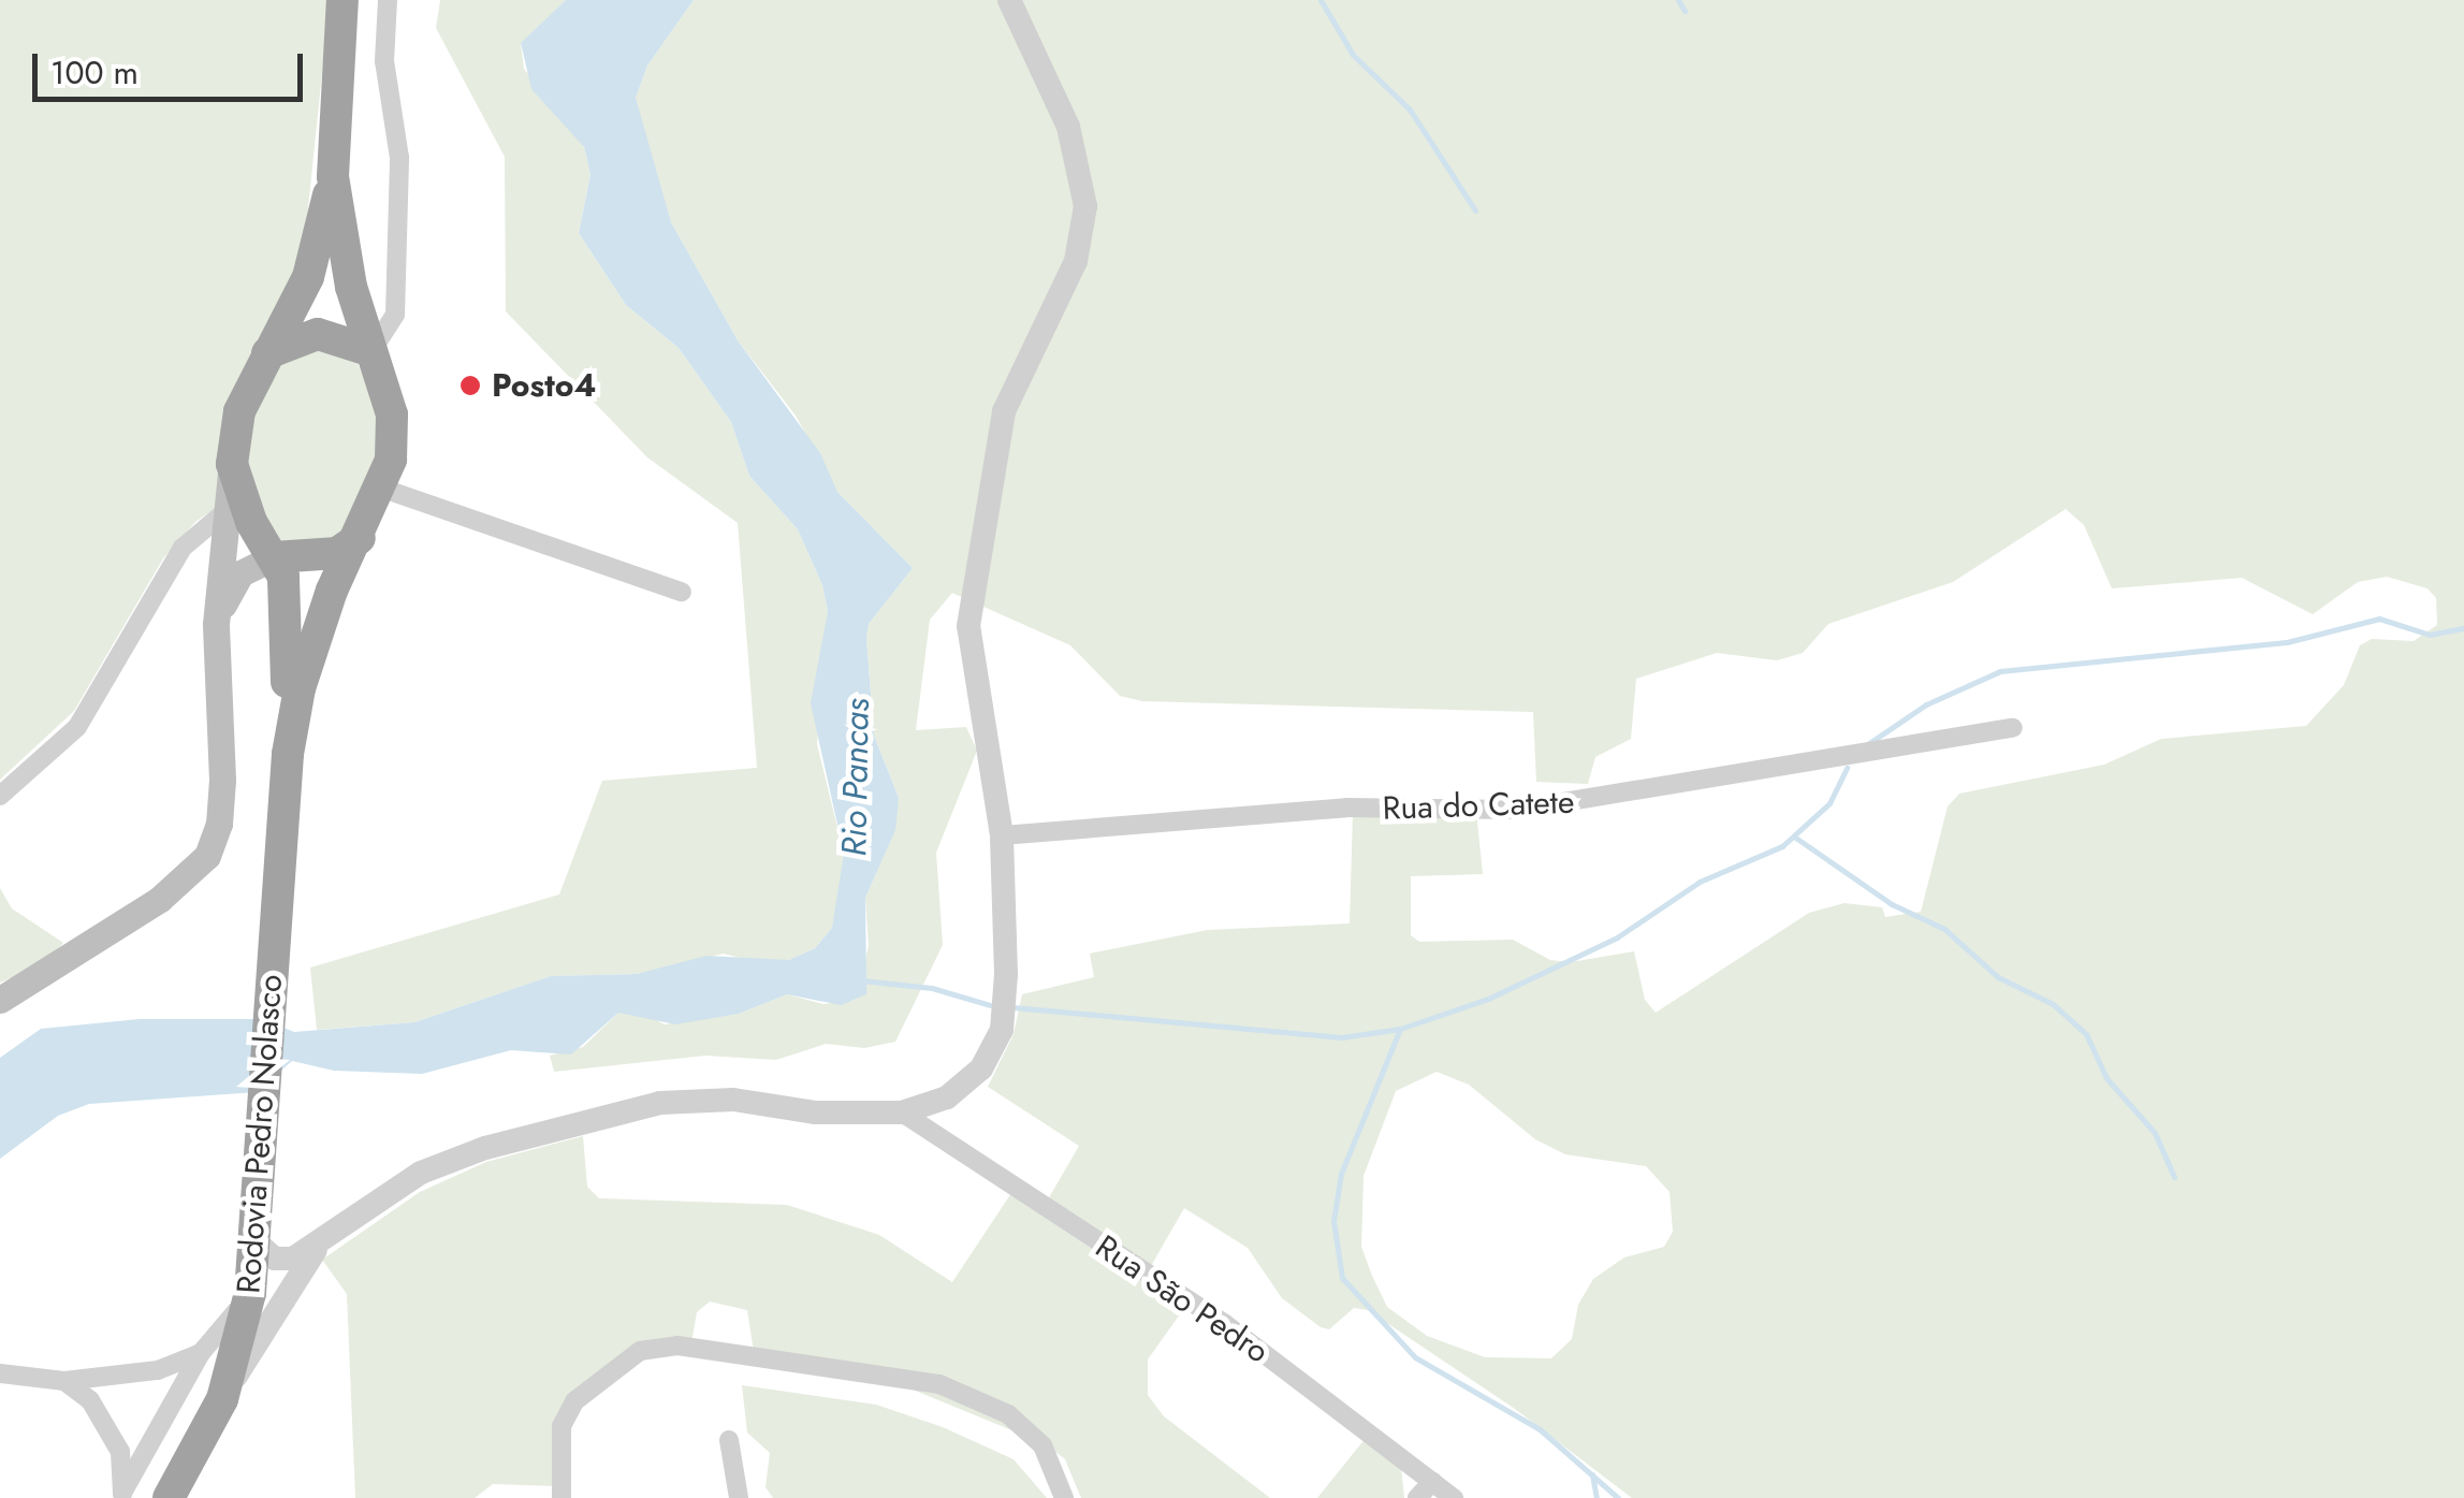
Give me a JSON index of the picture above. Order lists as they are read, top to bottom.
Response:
{
  "streets": {
    "highway": ["Rodovia Pedro Nolasco"],
    "street": ["Rua do Catete", "Rua São Pedro"]
  },
  "water": ["Rio Pancas"],
  "places": ["Posto4"],
  "scale_bar": "100 m"
}
